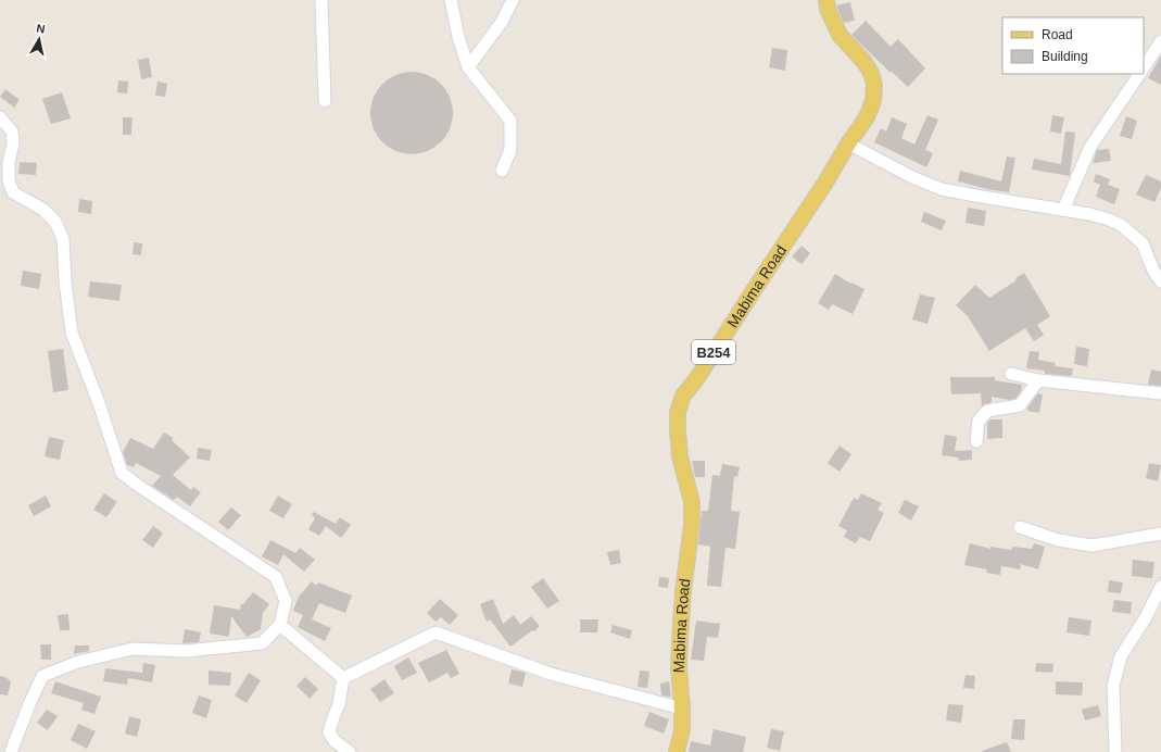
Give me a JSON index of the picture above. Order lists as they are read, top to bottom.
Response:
{
  "streets": {
    "main road": ["Mabima Road", "B254"]
  },
  "legend": ["Road", "Building"],
  "north": "top"
}
